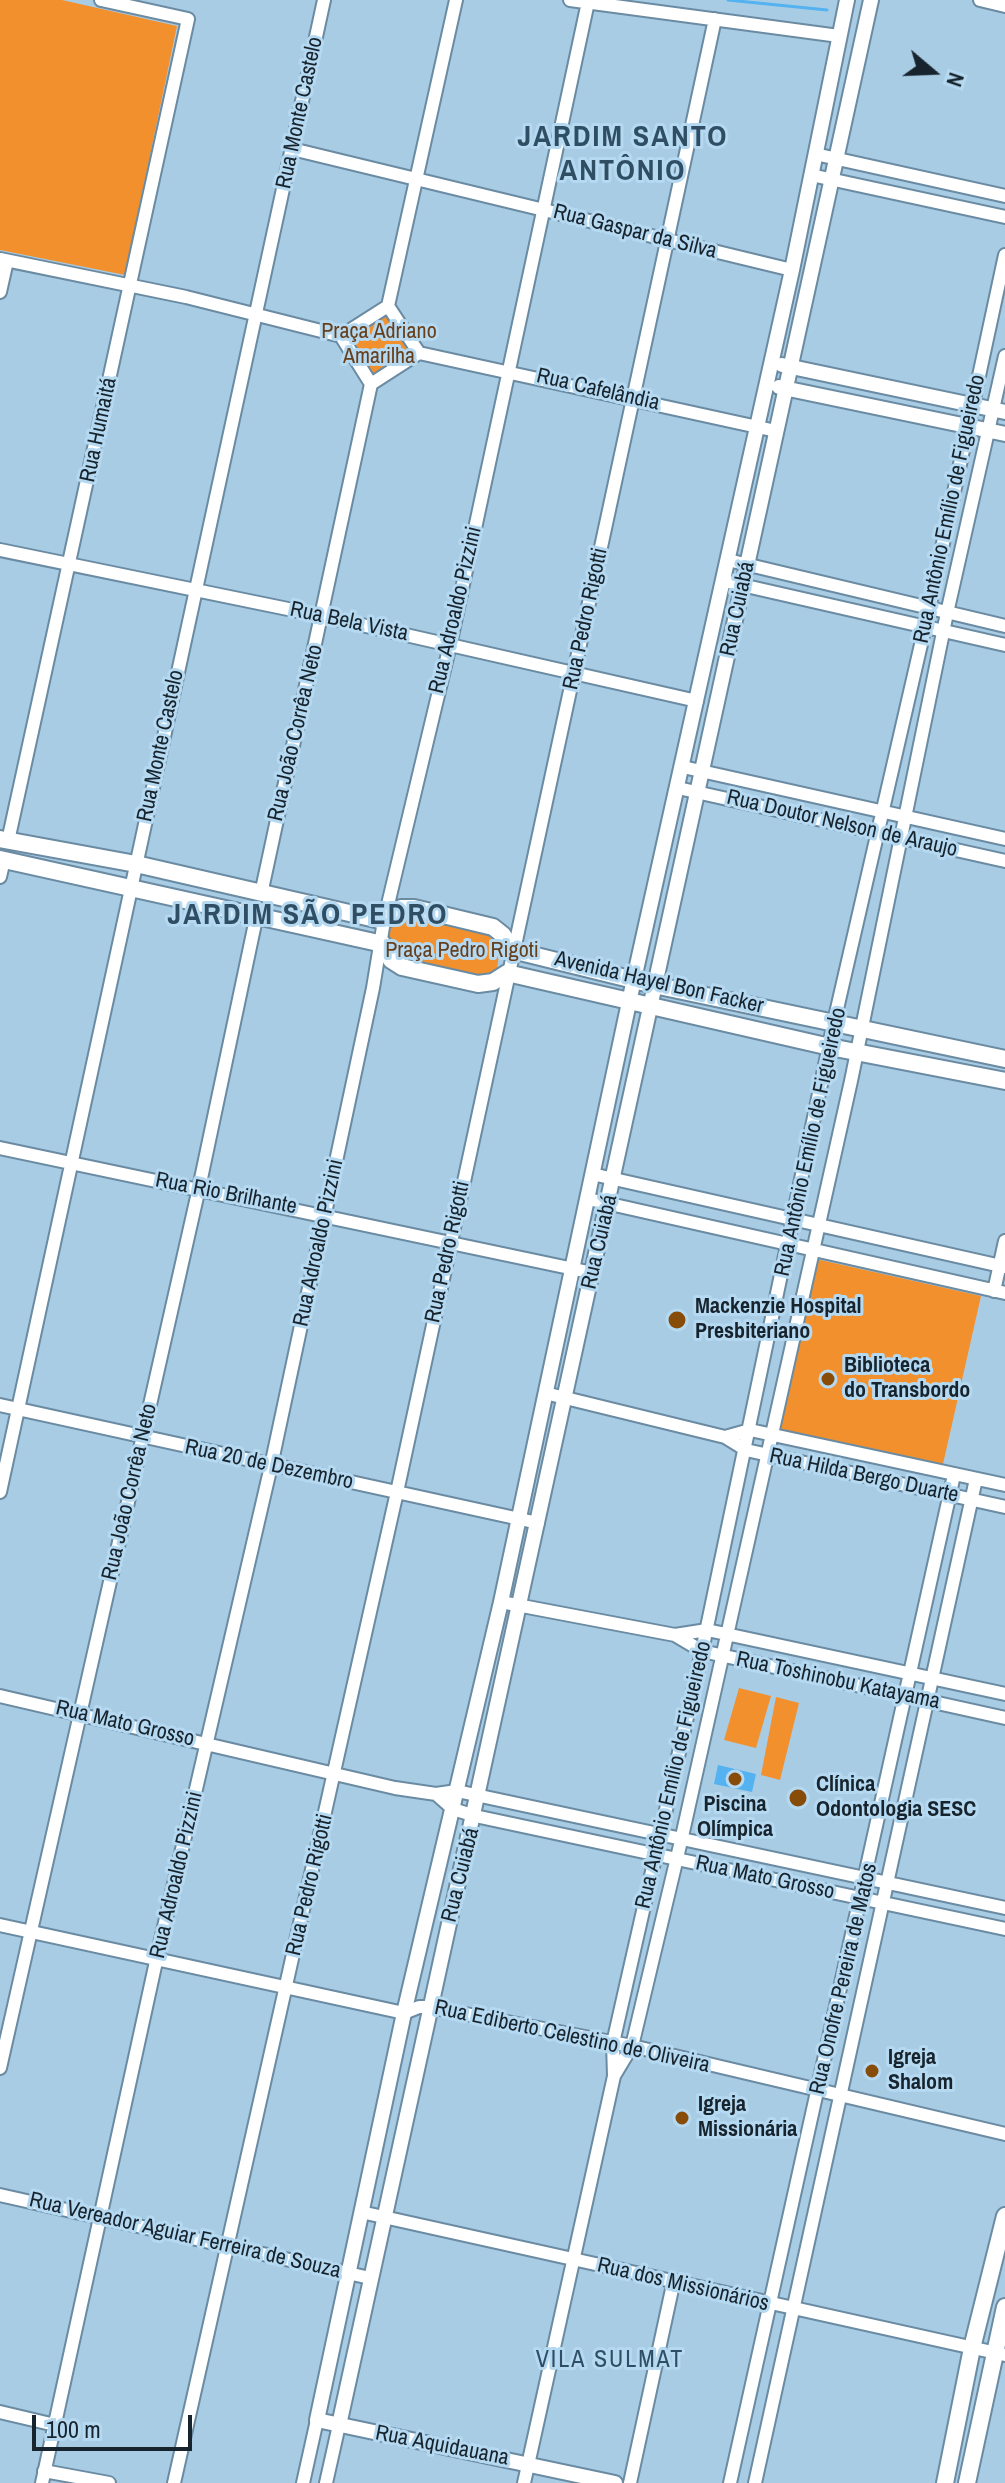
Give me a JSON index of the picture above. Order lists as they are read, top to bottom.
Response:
{
  "streets": {
    "main road": ["Avenida Hayel Bon Facker"],
    "street": [
      "Rua Monte Castelo",
      "Rua Gaspar da Silva",
      "Rua Cafelândia",
      "Rua Humaitá",
      "Rua Antônio Emílio de Figueiredo",
      "Rua Cuiabá",
      "Rua Adroaldo Pizzini",
      "Rua Pedro Rigotti",
      "Rua Bela Vista",
      "Rua João Corrêa Neto",
      "Rua Doutor Nelson de Araujo",
      "Rua Rio Brilhante",
      "Rua 20 de Dezembro",
      "Rua Hilda Bergo Duarte",
      "Rua Toshinobu Katayama",
      "Rua Mato Grosso",
      "Rua Onofre Pereira de Matos",
      "Rua Ediberto Celestino de Oliveira",
      "Rua Vereador Aguiar Ferreira de Souza",
      "Rua dos Missionários",
      "Rua Aquidauana"
    ]
  },
  "crossings": [
    ["Rua Monte Castelo", "Rua Gaspar da Silva"],
    ["Rua Monte Castelo", "Rua Bela Vista"],
    ["Rua Monte Castelo", "Avenida Hayel Bon Facker"],
    ["Rua Monte Castelo", "Rua Rio Brilhante"],
    ["Rua Monte Castelo", "Rua 20 de Dezembro"],
    ["Rua Gaspar da Silva", "Rua Cuiabá"],
    ["Rua Gaspar da Silva", "Rua Adroaldo Pizzini"],
    ["Rua Gaspar da Silva", "Rua Pedro Rigotti"],
    ["Rua Cafelândia", "Rua Cuiabá"],
    ["Rua Cafelândia", "Rua Adroaldo Pizzini"],
    ["Rua Cafelândia", "Rua Pedro Rigotti"],
    ["Rua Humaitá", "Rua Bela Vista"],
    ["Rua Antônio Emílio de Figueiredo", "Rua Doutor Nelson de Araujo"],
    ["Rua Antônio Emílio de Figueiredo", "Avenida Hayel Bon Facker"],
    ["Rua Antônio Emílio de Figueiredo", "Rua Hilda Bergo Duarte"],
    ["Rua Antônio Emílio de Figueiredo", "Rua Toshinobu Katayama"],
    ["Rua Antônio Emílio de Figueiredo", "Rua Mato Grosso"],
    ["Rua Antônio Emílio de Figueiredo", "Rua Ediberto Celestino de Oliveira"],
    ["Rua Antônio Emílio de Figueiredo", "Rua dos Missionários"],
    ["Rua Antônio Emílio de Figueiredo", "Rua Aquidauana"],
    ["Rua Cuiabá", "Rua Bela Vista"],
    ["Rua Cuiabá", "Rua Doutor Nelson de Araujo"],
    ["Rua Cuiabá", "Avenida Hayel Bon Facker"],
    ["Rua Cuiabá", "Rua Rio Brilhante"],
    ["Rua Cuiabá", "Rua 20 de Dezembro"],
    ["Rua Cuiabá", "Rua Hilda Bergo Duarte"],
    ["Rua Cuiabá", "Rua Toshinobu Katayama"],
    ["Rua Cuiabá", "Rua Mato Grosso"],
    ["Rua Cuiabá", "Rua Ediberto Celestino de Oliveira"],
    ["Rua Cuiabá", "Rua Vereador Aguiar Ferreira de Souza"],
    ["Rua Cuiabá", "Rua dos Missionários"],
    ["Rua Cuiabá", "Rua Aquidauana"],
    ["Rua Adroaldo Pizzini", "Rua Bela Vista"],
    ["Rua Adroaldo Pizzini", "Avenida Hayel Bon Facker"],
    ["Rua Adroaldo Pizzini", "Rua Rio Brilhante"],
    ["Rua Adroaldo Pizzini", "Rua 20 de Dezembro"],
    ["Rua Adroaldo Pizzini", "Rua Mato Grosso"],
    ["Rua Adroaldo Pizzini", "Rua Ediberto Celestino de Oliveira"],
    ["Rua Adroaldo Pizzini", "Rua Vereador Aguiar Ferreira de Souza"],
    ["Rua Pedro Rigotti", "Rua Bela Vista"],
    ["Rua Pedro Rigotti", "Avenida Hayel Bon Facker"],
    ["Rua Pedro Rigotti", "Rua Rio Brilhante"],
    ["Rua Pedro Rigotti", "Rua 20 de Dezembro"],
    ["Rua Pedro Rigotti", "Rua Mato Grosso"],
    ["Rua Pedro Rigotti", "Rua Ediberto Celestino de Oliveira"],
    ["Rua Pedro Rigotti", "Rua Vereador Aguiar Ferreira de Souza"],
    ["Rua Bela Vista", "Rua João Corrêa Neto"],
    ["Rua João Corrêa Neto", "Avenida Hayel Bon Facker"],
    ["Rua João Corrêa Neto", "Rua Rio Brilhante"],
    ["Rua João Corrêa Neto", "Rua 20 de Dezembro"],
    ["Rua João Corrêa Neto", "Rua Mato Grosso"],
    ["Rua João Corrêa Neto", "Rua Ediberto Celestino de Oliveira"],
    ["Rua Hilda Bergo Duarte", "Rua Onofre Pereira de Matos"],
    ["Rua Toshinobu Katayama", "Rua Onofre Pereira de Matos"],
    ["Rua Mato Grosso", "Rua Onofre Pereira de Matos"],
    ["Rua Onofre Pereira de Matos", "Rua Ediberto Celestino de Oliveira"],
    ["Rua Onofre Pereira de Matos", "Rua dos Missionários"]
  ],
  "districts": ["JARDIM SANTO ANTÔNIO", "JARDIM SÃO PEDRO", "VILA SULMAT"],
  "parks": ["Praça Adriano Amarilha", "Praça Pedro Rigoti"],
  "places": [
    "Mackenzie Hospital Presbiteriano",
    "Biblioteca do Transbordo",
    "Piscina Olímpica",
    "Clínica Odontologia SESC",
    "Igreja Shalom",
    "Igreja Missionária"
  ],
  "scale_bar": "100 m",
  "north": "right"
}
